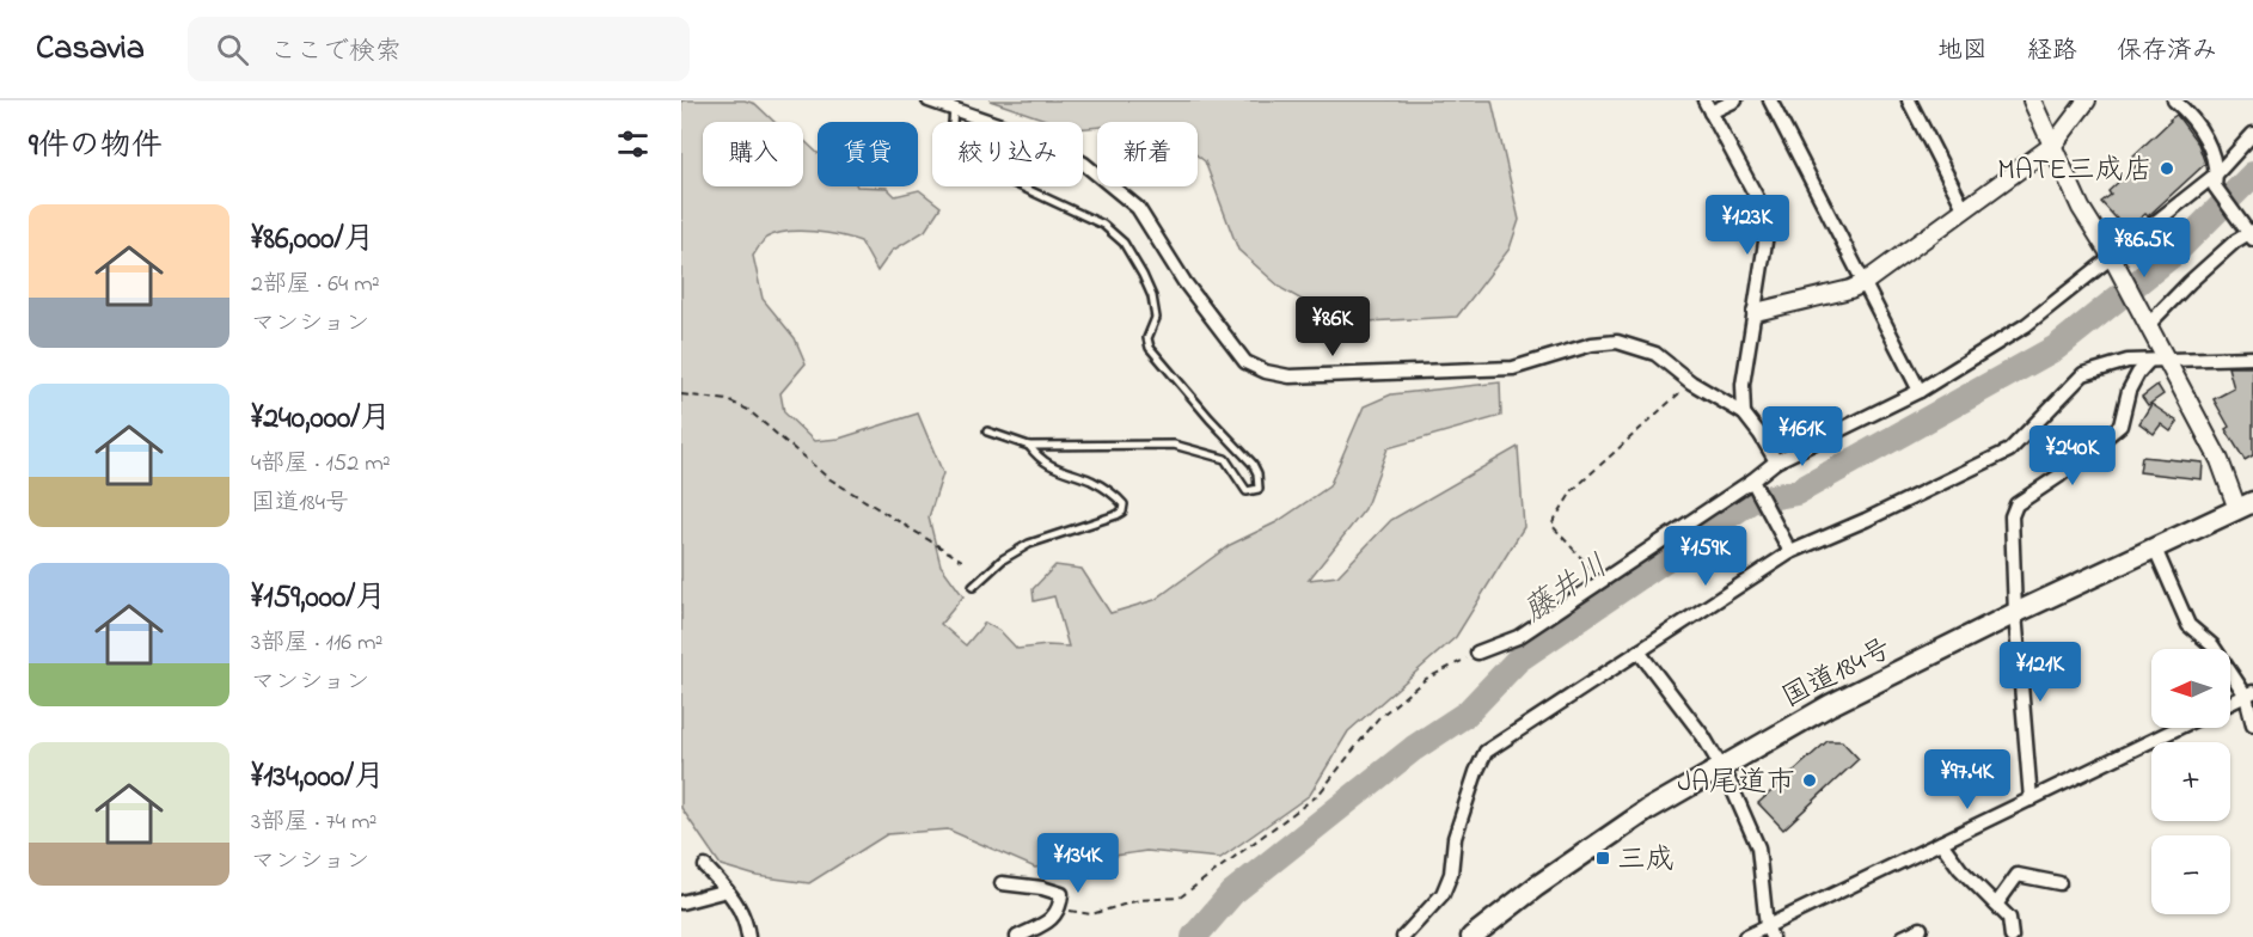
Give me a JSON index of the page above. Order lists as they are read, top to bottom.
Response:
{
  "streets": {
    "highway": ["国道184号"]
  },
  "water": ["藤井川"],
  "places": {
    "other": ["MATE三成店", "JA尾道市"],
    "transit": ["三成"]
  },
  "north": "left",
  "page": {
    "header": "Casavia",
    "search": "ここで検索",
    "nav": ["地図", "経路", "保存済み"],
    "heading": "9件の物件",
    "chip": [
      "購入",
      "賃貸",
      "絞り込み",
      "新着"
    ],
    "list": [
      {
        "name": "¥86,000/月",
        "note": "2部屋 · 64 m² · マンション"
      },
      {
        "name": "¥240,000/月",
        "note": "4部屋 · 152 m² · 国道184号"
      },
      {
        "name": "¥159,000/月",
        "note": "3部屋 · 116 m² · マンション"
      },
      {
        "name": "¥134,000/月",
        "note": "3部屋 · 74 m² · マンション"
      }
    ],
    "price": [
      "¥123K",
      "¥86.5K",
      "¥86K",
      "¥161K",
      "¥240K",
      "¥159K",
      "¥121K",
      "¥97.4K",
      "¥134K"
    ],
    "map_buttons": ["+", "−"]
  }
}
